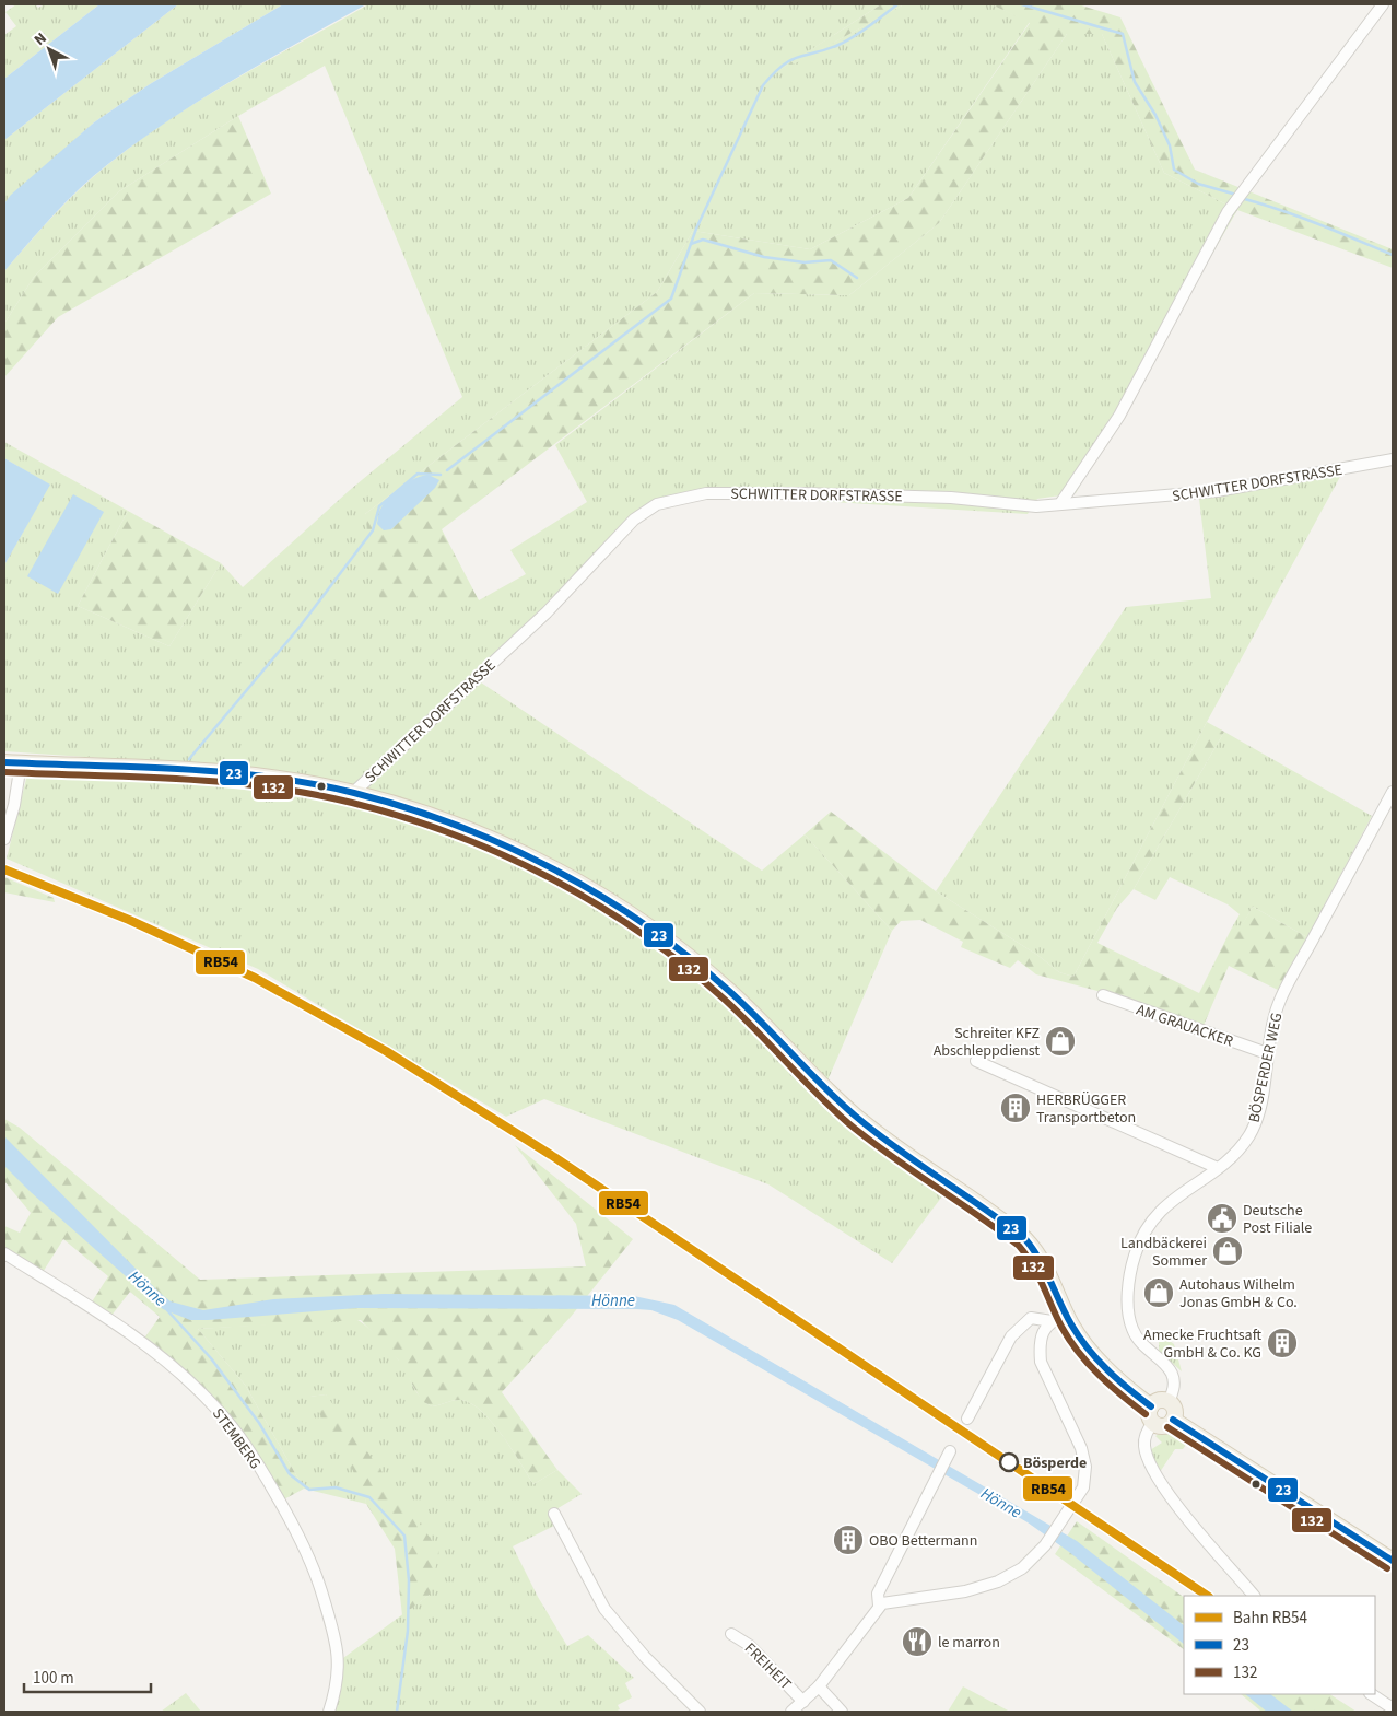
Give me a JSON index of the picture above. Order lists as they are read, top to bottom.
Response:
{
  "streets": {
    "street": [
      "SCHWITTER DORFSTRASSE",
      "AM GRAUACKER",
      "BÖSPERDER WEG",
      "STEMBERG",
      "FREIHEIT"
    ]
  },
  "crossings": [
    ["AM GRAUACKER", "BÖSPERDER WEG"]
  ],
  "water": ["Hönne"],
  "places": {
    "shop": ["Schreiter KFZ Abschleppdienst", "Landbäckerei Sommer", "Autohaus Wilhelm Jonas GmbH & Co."],
    "building": ["HERBRÜGGER Transportbeton", "Amecke Fruchtsaft GmbH & Co. KG", "OBO Bettermann"],
    "public building": ["Deutsche Post Filiale"],
    "other": ["Bösperde"],
    "restaurant": ["le marron"]
  },
  "lines": ["transit line 23", "transit line 132", "rail line RB54"],
  "legend": ["Bahn RB54", "23", "132"],
  "scale_bar": "100 m",
  "north": "top left"
}
